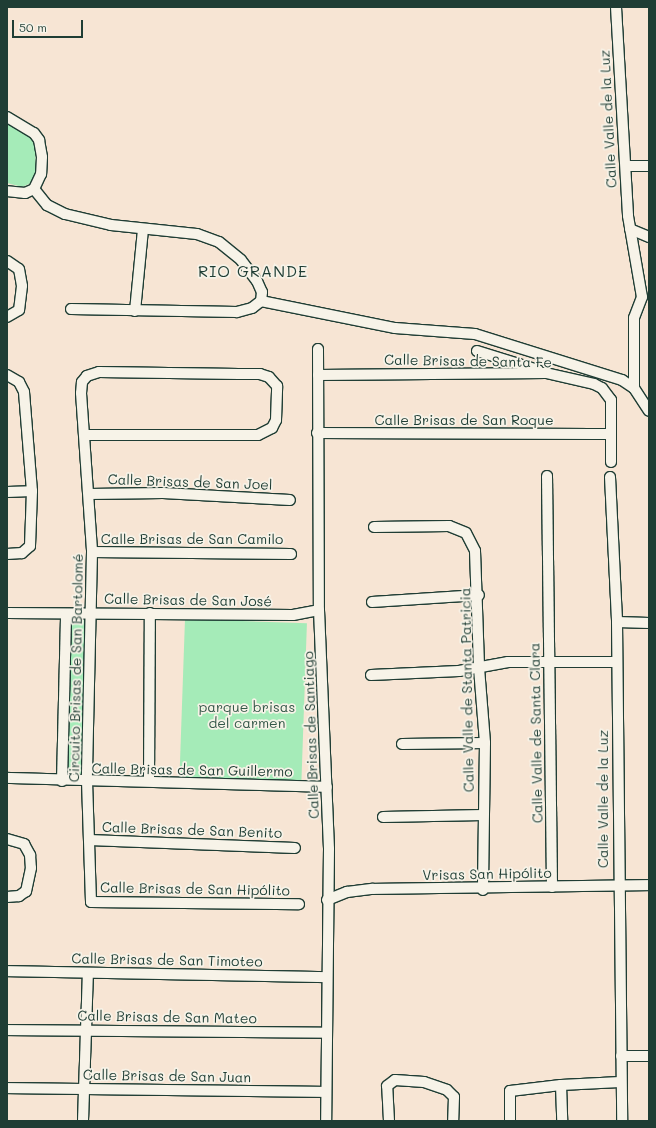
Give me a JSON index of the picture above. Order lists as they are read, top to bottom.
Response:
{
  "streets": {
    "street": [
      "Calle Valle de la Luz",
      "Calle Brisas de Santa Fe",
      "Calle Brisas de San Roque",
      "Calle Brisas de San Joel",
      "Calle Brisas de San Camilo",
      "Calle Brisas de San José",
      "Circuito Brisas de San Bartolomé",
      "Calle Valle de Stanta Patricia",
      "Calle Valle de Santa Clara",
      "Calle Brisas de Santiago",
      "Calle Brisas de San Guillermo",
      "Calle Brisas de San Benito",
      "Vrisas San Hipólito",
      "Calle Brisas de San Hipólito",
      "Calle Brisas de San Timoteo",
      "Calle Brisas de San Mateo",
      "Calle Brisas de San Juan"
    ]
  },
  "crossings": [
    ["Calle Valle de la Luz", "Vrisas San Hipólito"],
    ["Calle Brisas de Santa Fe", "Calle Brisas de San Roque"],
    ["Calle Brisas de Santa Fe", "Calle Brisas de Santiago"],
    ["Calle Brisas de San Roque", "Calle Brisas de Santiago"],
    ["Calle Brisas de San Joel", "Circuito Brisas de San Bartolomé"],
    ["Calle Brisas de San Camilo", "Circuito Brisas de San Bartolomé"],
    ["Calle Brisas de San José", "Circuito Brisas de San Bartolomé"],
    ["Calle Brisas de San José", "Calle Brisas de Santiago"],
    ["Circuito Brisas de San Bartolomé", "Calle Brisas de San Guillermo"],
    ["Circuito Brisas de San Bartolomé", "Calle Brisas de San Benito"],
    ["Circuito Brisas de San Bartolomé", "Calle Brisas de San Hipólito"],
    ["Calle Valle de Stanta Patricia", "Vrisas San Hipólito"],
    ["Calle Valle de Santa Clara", "Vrisas San Hipólito"],
    ["Calle Brisas de Santiago", "Calle Brisas de San Guillermo"],
    ["Calle Brisas de Santiago", "Vrisas San Hipólito"],
    ["Calle Brisas de Santiago", "Calle Brisas de San Timoteo"],
    ["Calle Brisas de Santiago", "Calle Brisas de San Mateo"],
    ["Calle Brisas de Santiago", "Calle Brisas de San Juan"]
  ],
  "districts": ["RIO GRANDE"],
  "parks": ["parque brisas del carmen"],
  "scale_bar": "50 m"
}
